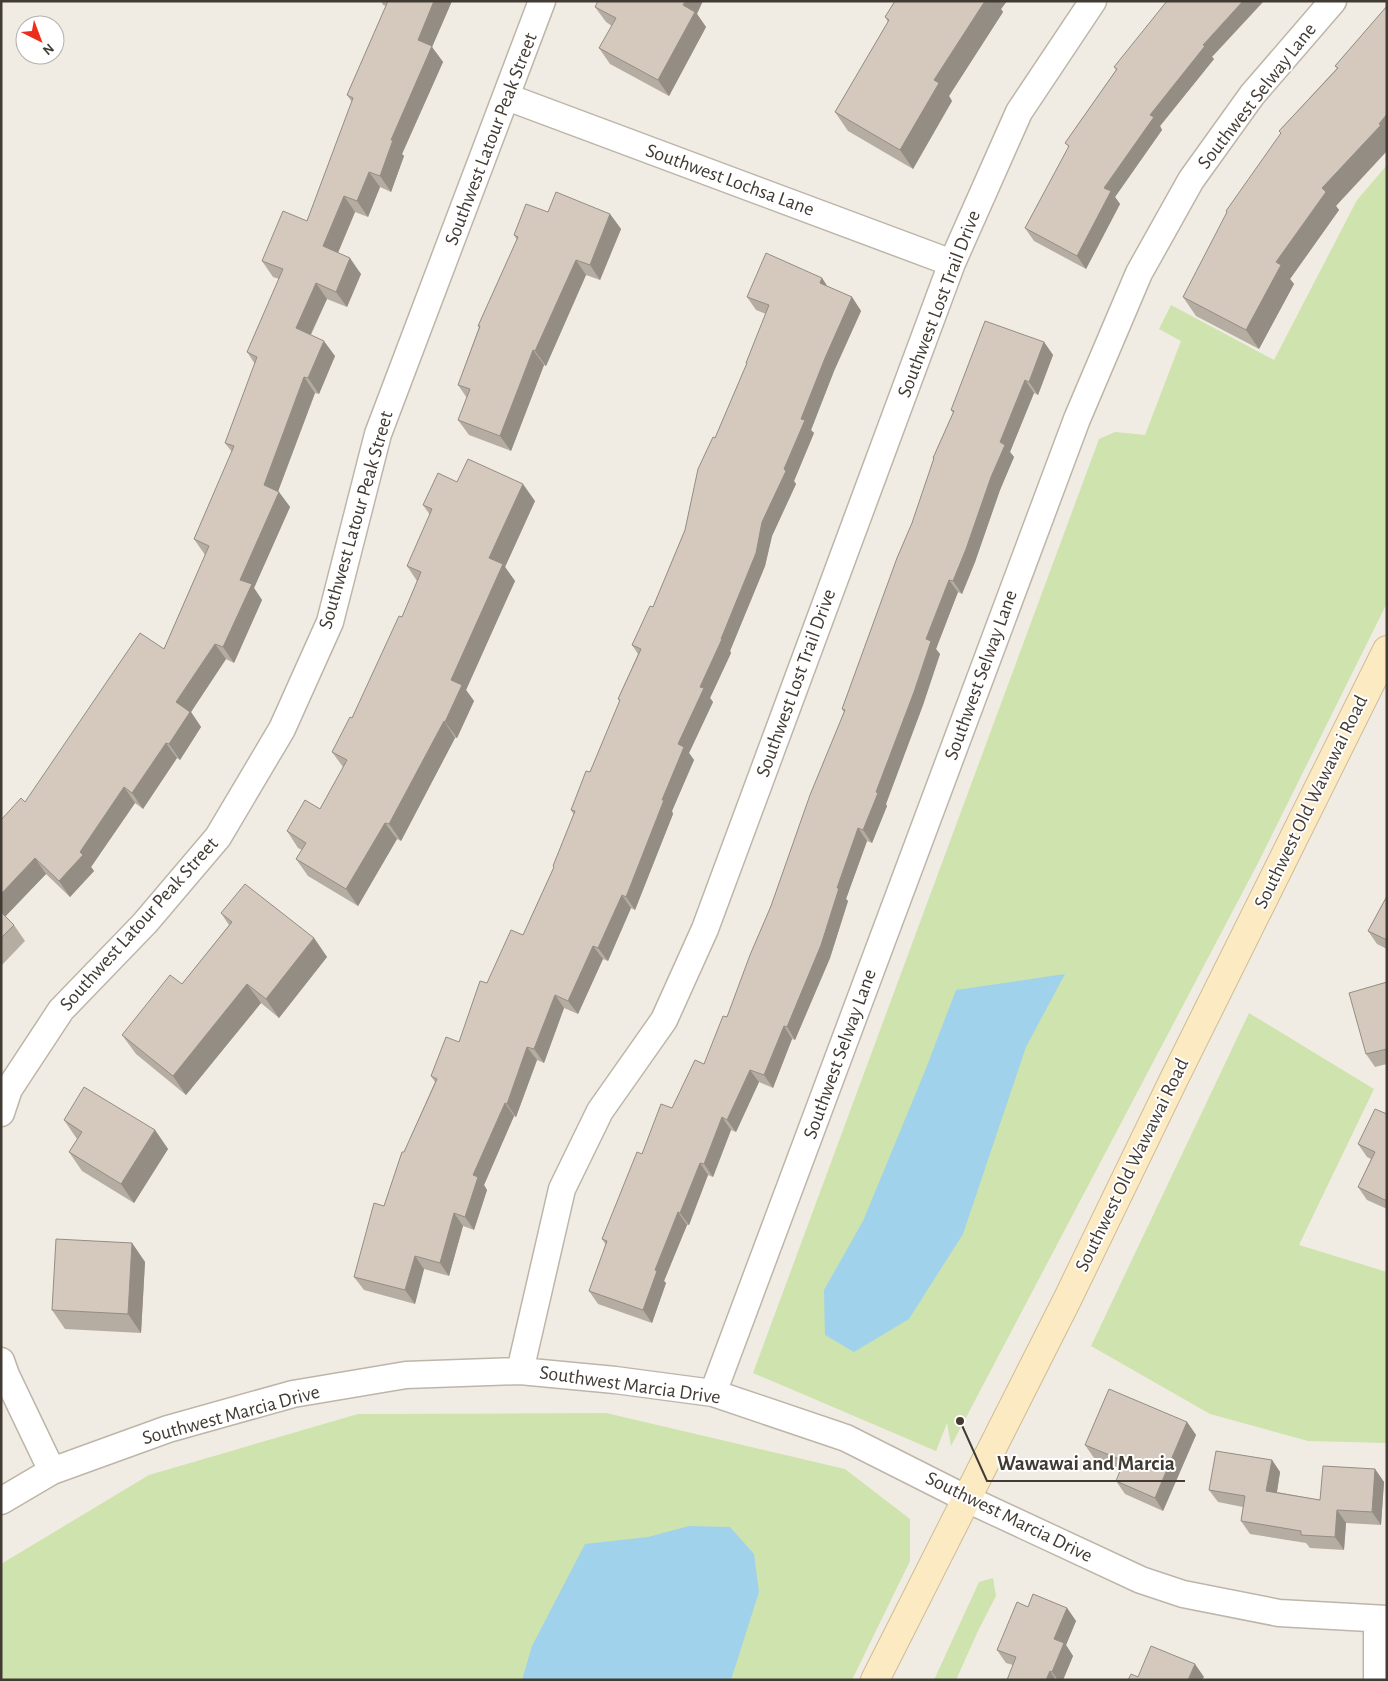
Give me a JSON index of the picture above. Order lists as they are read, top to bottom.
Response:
{
  "streets": {
    "main road": ["Southwest Old Wawawai Road"],
    "street": [
      "Southwest Selway Lane",
      "Southwest Latour Peak Street",
      "Southwest Lochsa Lane",
      "Southwest Lost Trail Drive",
      "Southwest Marcia Drive"
    ]
  },
  "crossings": [
    ["Southwest Selway Lane", "Southwest Marcia Drive"],
    ["Southwest Latour Peak Street", "Southwest Lochsa Lane"],
    ["Southwest Lochsa Lane", "Southwest Lost Trail Drive"],
    ["Southwest Lost Trail Drive", "Southwest Marcia Drive"],
    ["Southwest Old Wawawai Road", "Southwest Marcia Drive"]
  ],
  "places": ["Wawawai and Marcia"],
  "north": "bottom right"
}
